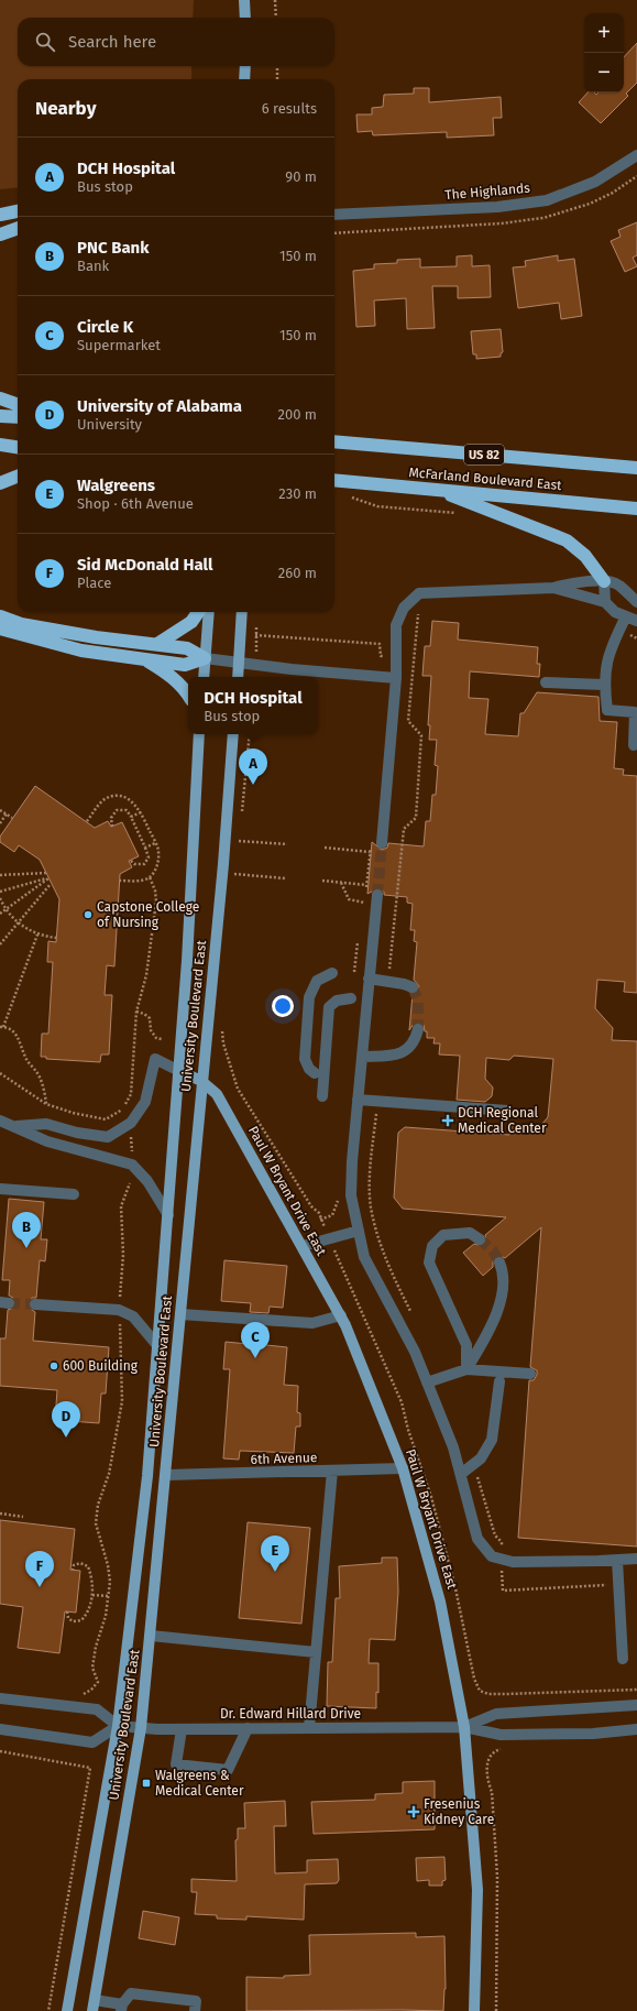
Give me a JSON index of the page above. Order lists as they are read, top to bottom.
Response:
{
  "streets": {
    "highway": ["US 82", "McFarland Boulevard East"],
    "main road": ["University Boulevard East", "Paul W Bryant Drive East"],
    "street": ["The Highlands", "6th Avenue", "Dr. Edward Hillard Drive"]
  },
  "crossings": [
    ["University Boulevard East", "Paul W Bryant Drive East"],
    ["University Boulevard East", "6th Avenue"],
    ["University Boulevard East", "Dr. Edward Hillard Drive"],
    ["Paul W Bryant Drive East", "6th Avenue"],
    ["Paul W Bryant Drive East", "Dr. Edward Hillard Drive"]
  ],
  "places": {
    "other": ["Capstone College of Nursing", "600 Building"],
    "health": ["DCH Regional Medical Center", "Fresenius Kidney Care"],
    "transit": ["Walgreens & Medical Center"]
  },
  "page": {
    "map_buttons": ["+", "−"],
    "search": "Search here",
    "heading": ["Nearby", "6 results"],
    "list": [
      {
        "mark": "A",
        "name": "DCH Hospital",
        "note": "Bus stop",
        "value": "90 m"
      },
      {
        "mark": "B",
        "name": "PNC Bank",
        "note": "Bank",
        "value": "150 m"
      },
      {
        "mark": "C",
        "name": "Circle K",
        "note": "Supermarket",
        "value": "150 m"
      },
      {
        "mark": "D",
        "name": "University of Alabama",
        "note": "University",
        "value": "200 m"
      },
      {
        "mark": "E",
        "name": "Walgreens",
        "note": "Shop · 6th Avenue",
        "value": "230 m"
      },
      {
        "mark": "F",
        "name": "Sid McDonald Hall",
        "note": "Place",
        "value": "260 m"
      }
    ],
    "popup": ["DCH Hospital", "Bus stop"],
    "pins": [
      "A",
      "B",
      "C",
      "D",
      "E",
      "F"
    ]
  }
}
